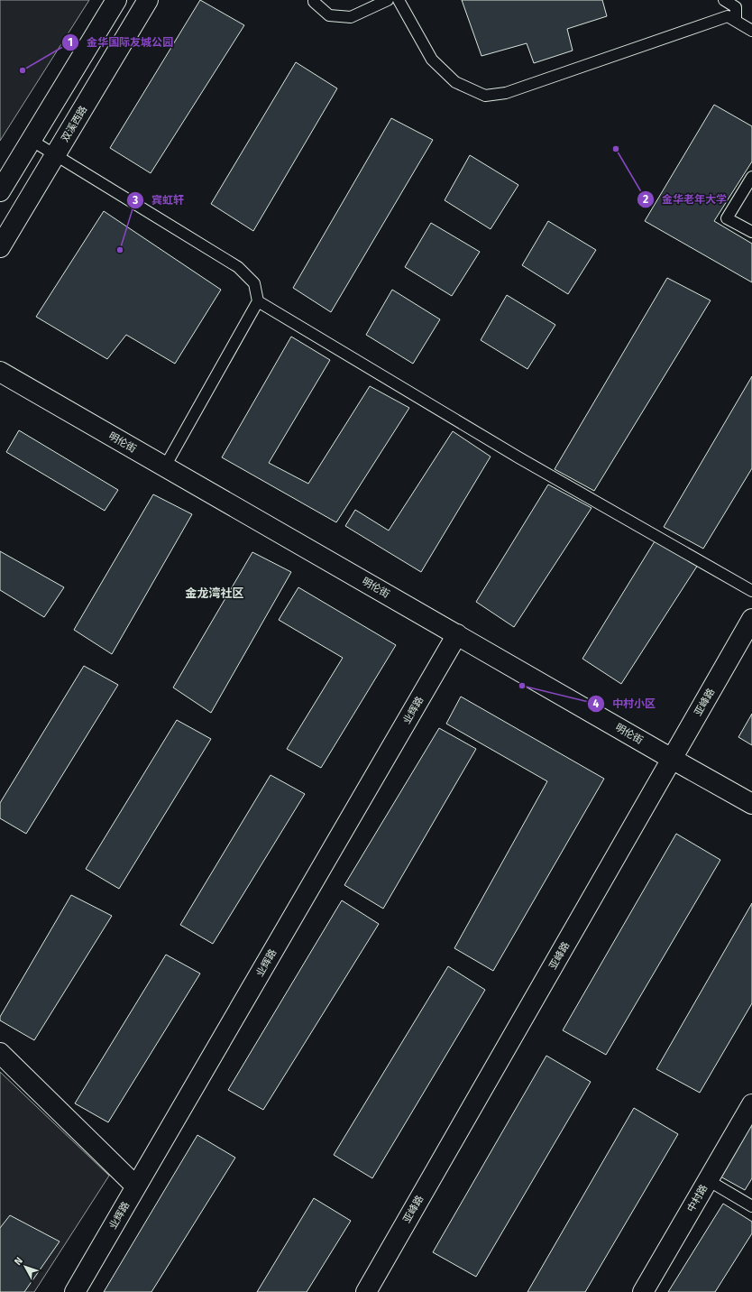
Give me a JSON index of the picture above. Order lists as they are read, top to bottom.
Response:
{
  "streets": {
    "street": [
      "双溪西路",
      "明伦街",
      "亚峰路",
      "业辉路",
      "中村路"
    ]
  },
  "crossings": [
    ["明伦街", "亚峰路"],
    ["明伦街", "业辉路"]
  ],
  "districts": ["金龙湾社区"],
  "places": [
    "金华国际友城公园",
    "金华老年大学",
    "宾虹轩",
    "中村小区"
  ],
  "north": "top left"
}
